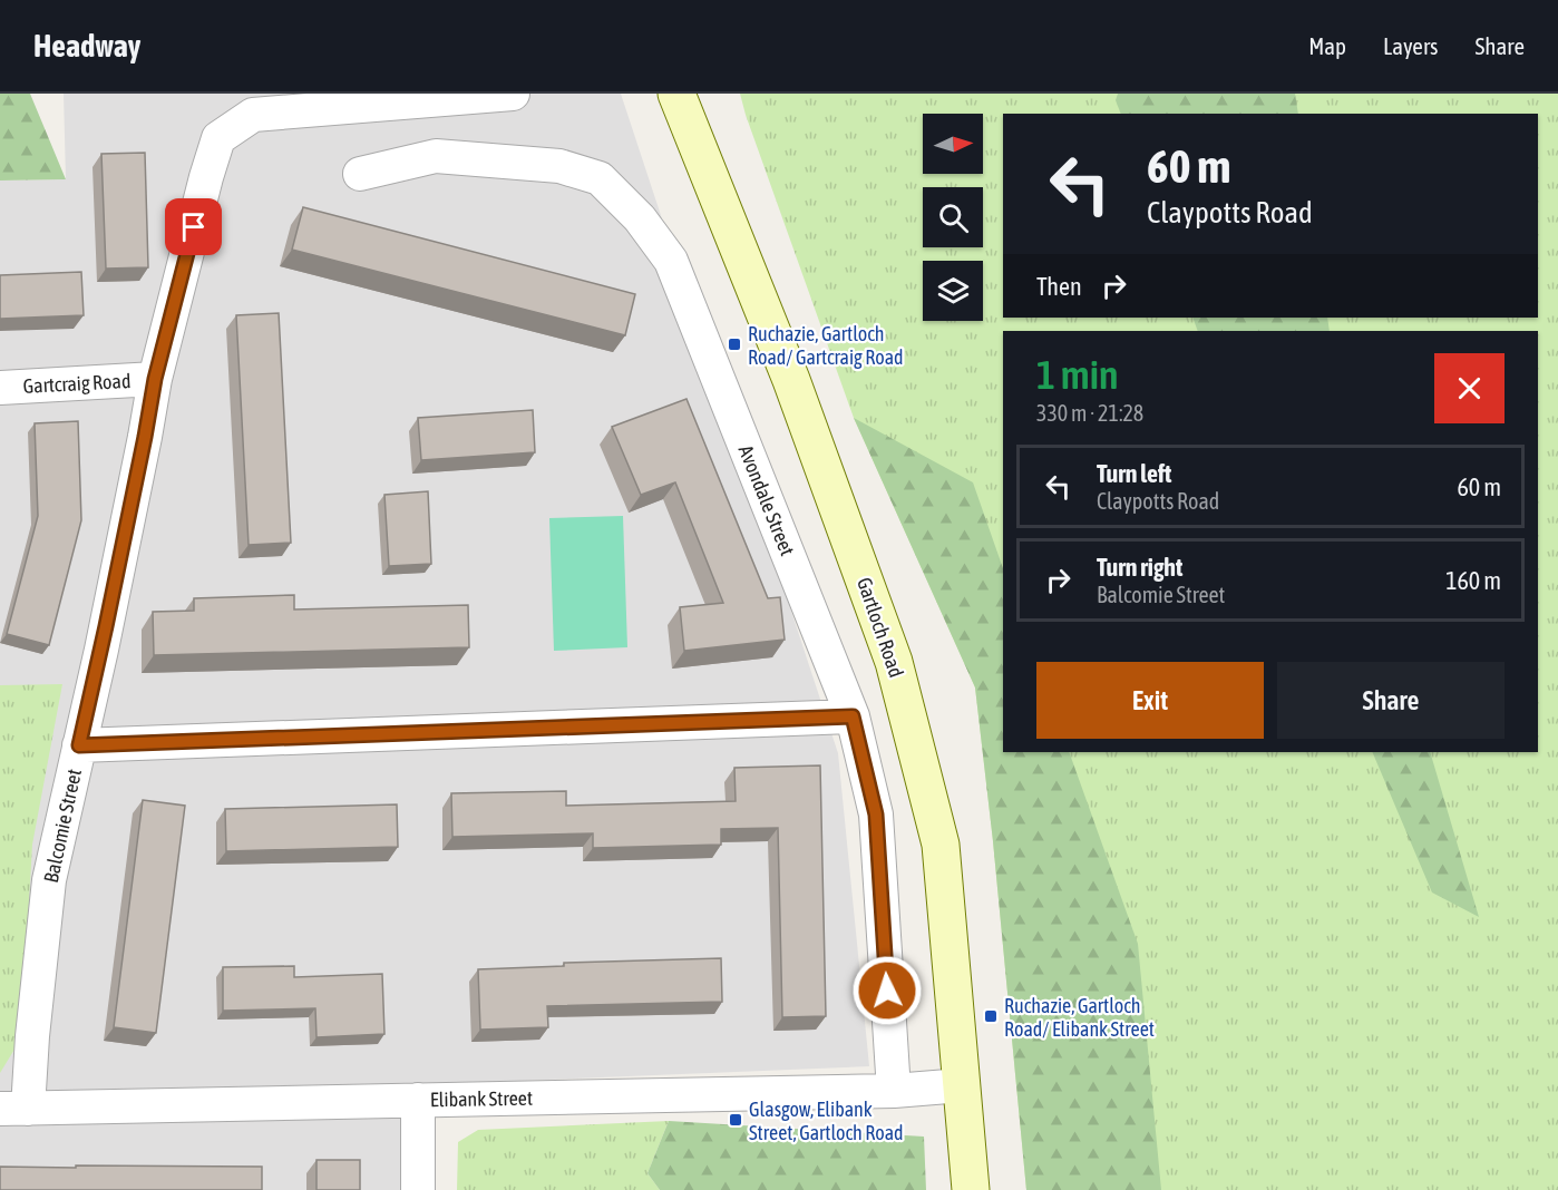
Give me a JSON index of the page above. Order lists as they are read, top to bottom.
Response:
{
  "streets": {
    "main road": ["Gartloch Road"],
    "street": [
      "Gartcraig Road",
      "Avondale Street",
      "Balcomie Street",
      "Elibank Street"
    ]
  },
  "crossings": [
    ["Gartcraig Road", "Balcomie Street"],
    ["Avondale Street", "Elibank Street"],
    ["Gartloch Road", "Elibank Street"],
    ["Balcomie Street", "Elibank Street"]
  ],
  "places": {
    "transit": ["Ruchazie, Gartloch Road/ Gartcraig Road", "Ruchazie, Gartloch Road/ Elibank Street", "Glasgow, Elibank Street, Gartloch Road"]
  },
  "north": "right",
  "page": {
    "header": "Headway",
    "nav": ["Map", "Layers", "Share"],
    "turn": ["60 m", "Claypotts Road"],
    "then": "Then",
    "heading": ["1 min", "330 m · 21:28"],
    "list": [
      {
        "name": "Turn left",
        "note": "Claypotts Road",
        "value": "60 m"
      },
      {
        "name": "Turn right",
        "note": "Balcomie Street",
        "value": "160 m"
      }
    ],
    "buttons": ["Exit", "Share"]
  }
}
